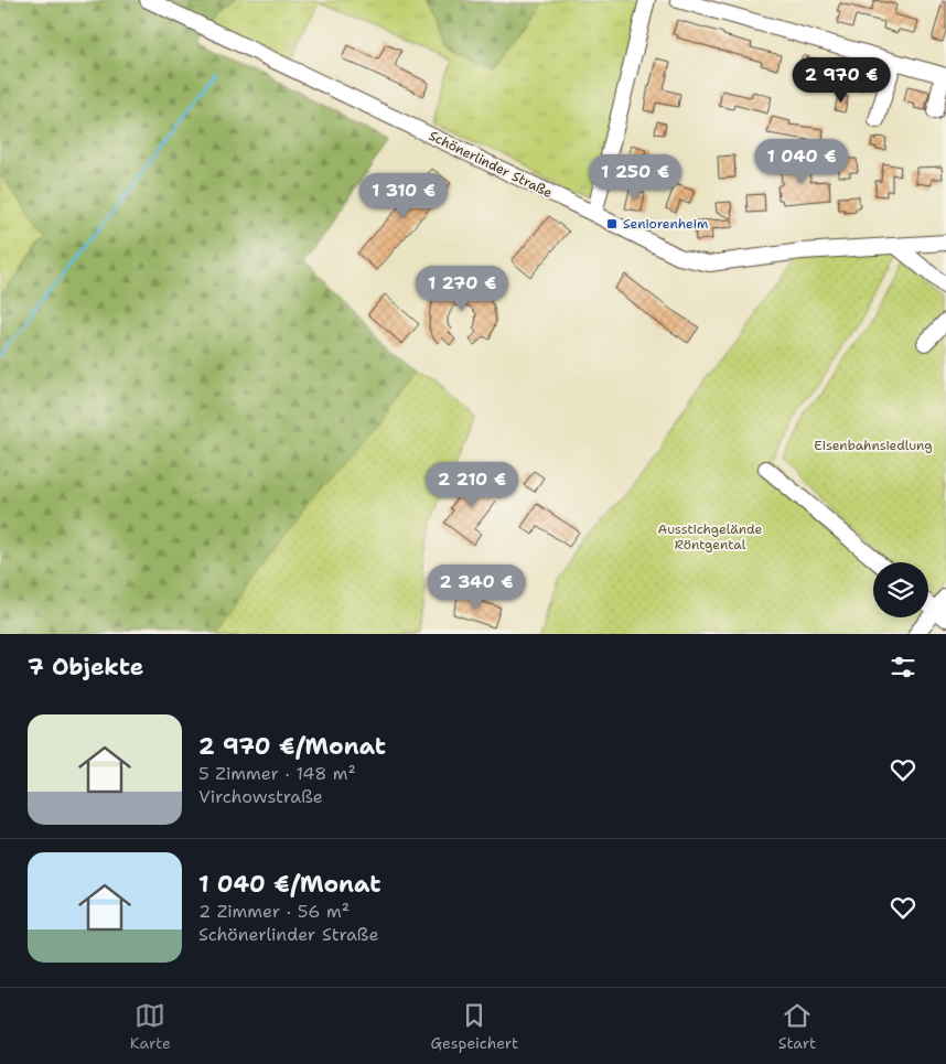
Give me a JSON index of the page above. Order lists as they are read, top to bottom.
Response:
{
  "streets": {
    "street": ["Schönerlinder Straße"]
  },
  "parks": ["Eisenbahnsiedlung", "Ausstichgelände Röntgental"],
  "places": {
    "transit": ["Seniorenheim"]
  },
  "page": {
    "price": [
      "2 970 €",
      "1 040 €",
      "1 250 €",
      "1 310 €",
      "1 270 €",
      "2 210 €",
      "2 340 €"
    ],
    "heading": "7 Objekte",
    "list": [
      {
        "name": "2 970 €/Monat",
        "note": "5 Zimmer · 148 m² · Virchowstraße"
      },
      {
        "name": "1 040 €/Monat",
        "note": "2 Zimmer · 56 m² · Schönerlinder Straße"
      }
    ],
    "tabs": ["Karte", "Gespeichert", "Start"]
  }
}
